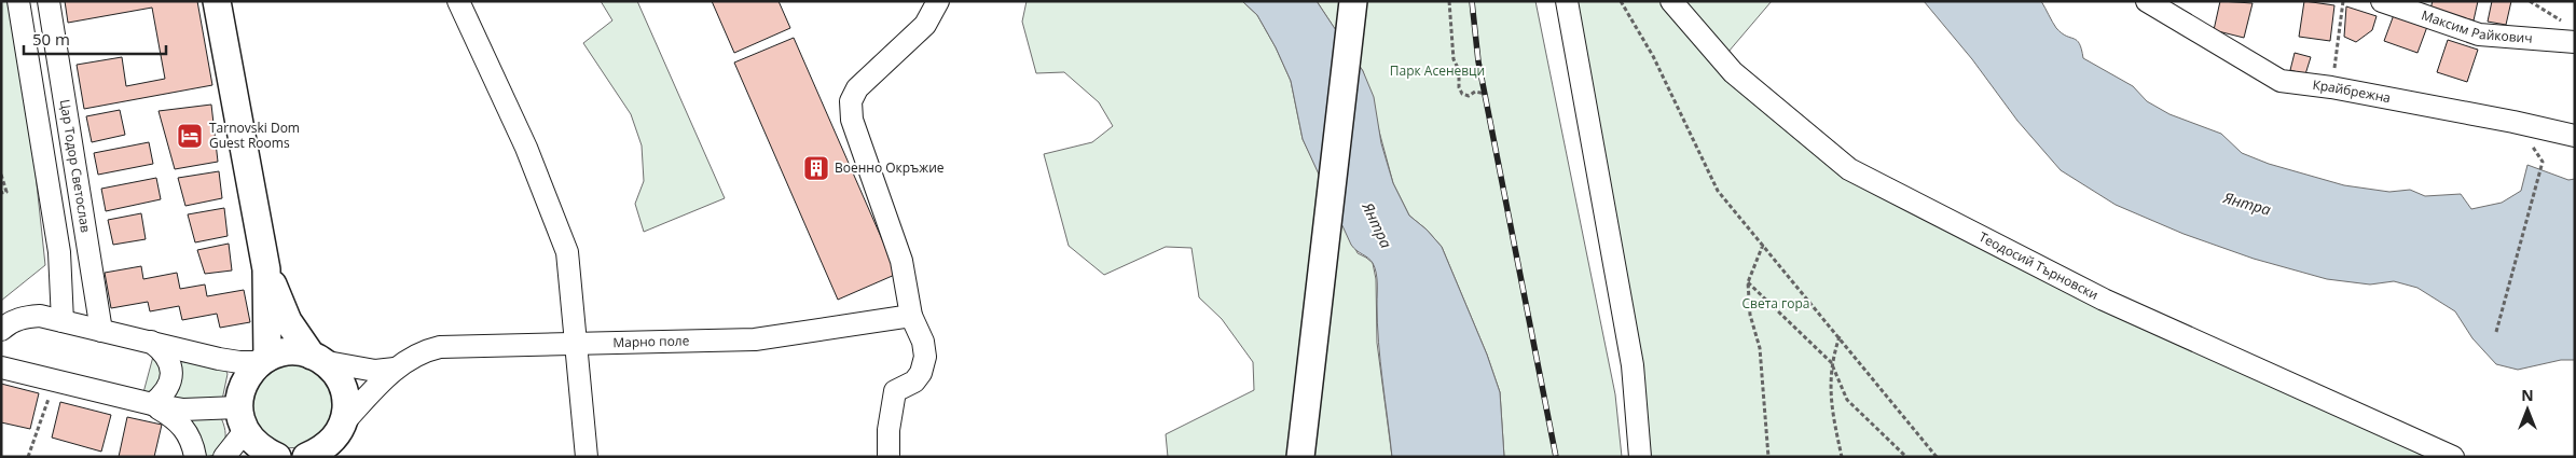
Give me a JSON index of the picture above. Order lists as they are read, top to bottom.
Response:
{
  "streets": {
    "street": [
      "Максим Райкович",
      "Крайбрежна",
      "Цар Тодор Светослав",
      "Теодосий Търновски",
      "Марно поле"
    ]
  },
  "water": ["Янтра"],
  "parks": ["Парк Асеневци", "Света гора"],
  "places": {
    "hotel": ["Tarnovski Dom Guest Rooms"],
    "building": ["Военно Окръжие"]
  },
  "scale_bar": "50 m",
  "north": "top"
}
